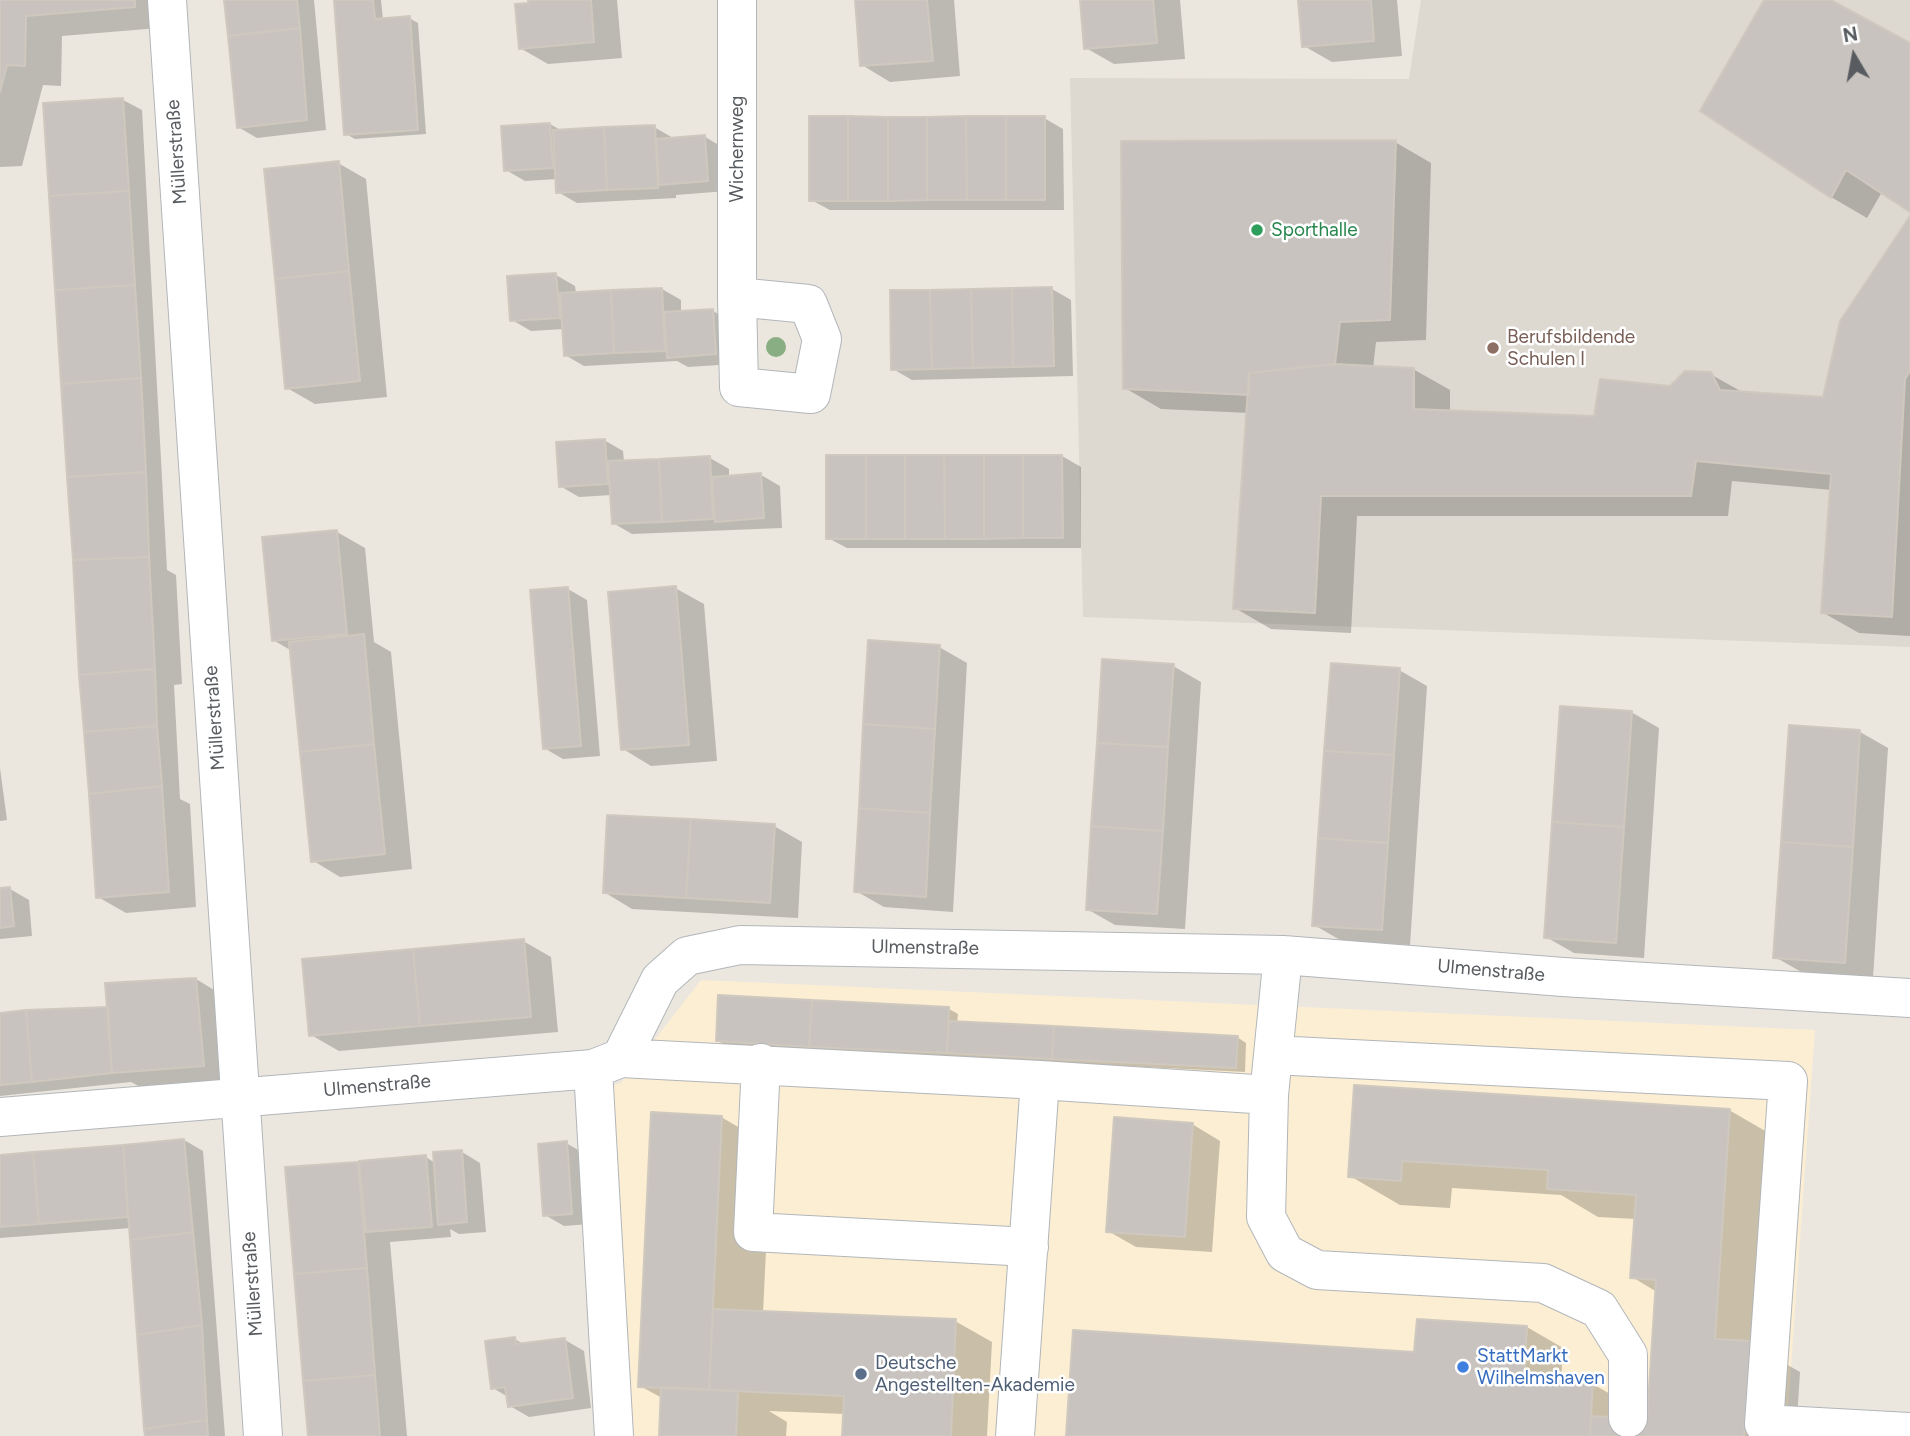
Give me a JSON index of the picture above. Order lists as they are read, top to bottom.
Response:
{
  "streets": {
    "street": ["Wichernweg", "Müllerstraße", "Ulmenstraße"]
  },
  "crossings": [
    ["Müllerstraße", "Ulmenstraße"]
  ],
  "places": [
    "Sporthalle",
    "Berufsbildende Schulen I",
    "StattMarkt Wilhelmshaven",
    "Deutsche Angestellten-Akademie"
  ],
  "north": "top"
}
